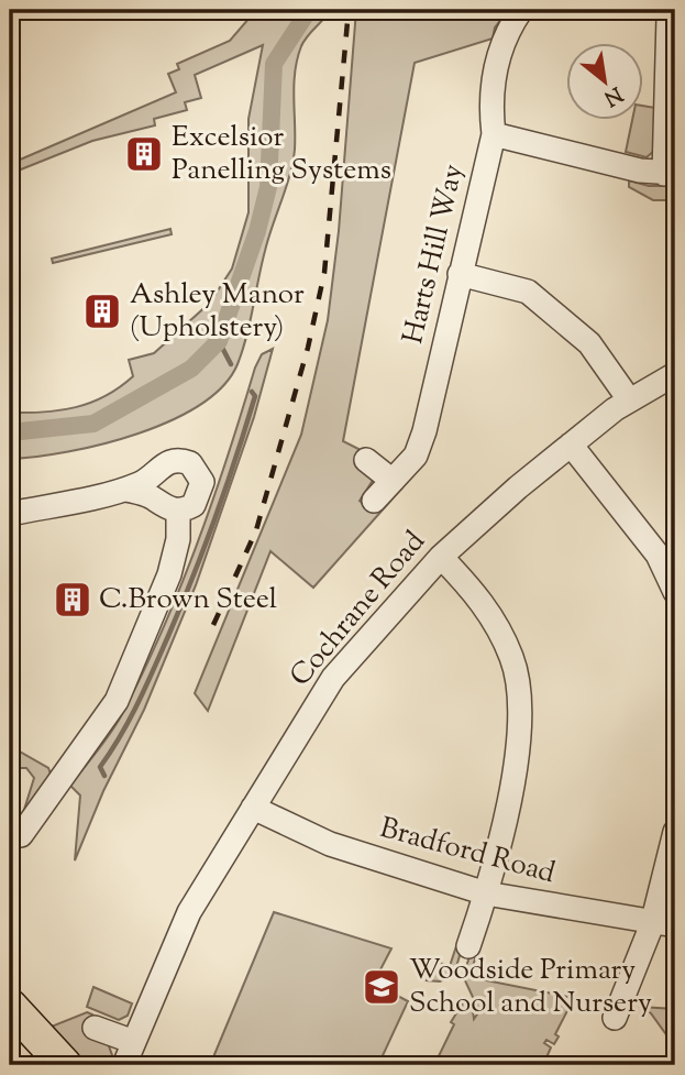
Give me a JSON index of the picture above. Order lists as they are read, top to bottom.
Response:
{
  "streets": {
    "street": ["Harts Hill Way", "Cochrane Road", "Bradford Road"]
  },
  "crossings": [
    ["Cochrane Road", "Bradford Road"]
  ],
  "places": {
    "building": ["Excelsior Panelling Systems", "Ashley Manor (Upholstery)", "C.Brown Steel"],
    "school or university": ["Woodside Primary School and Nursery"]
  },
  "north": "bottom right"
}
